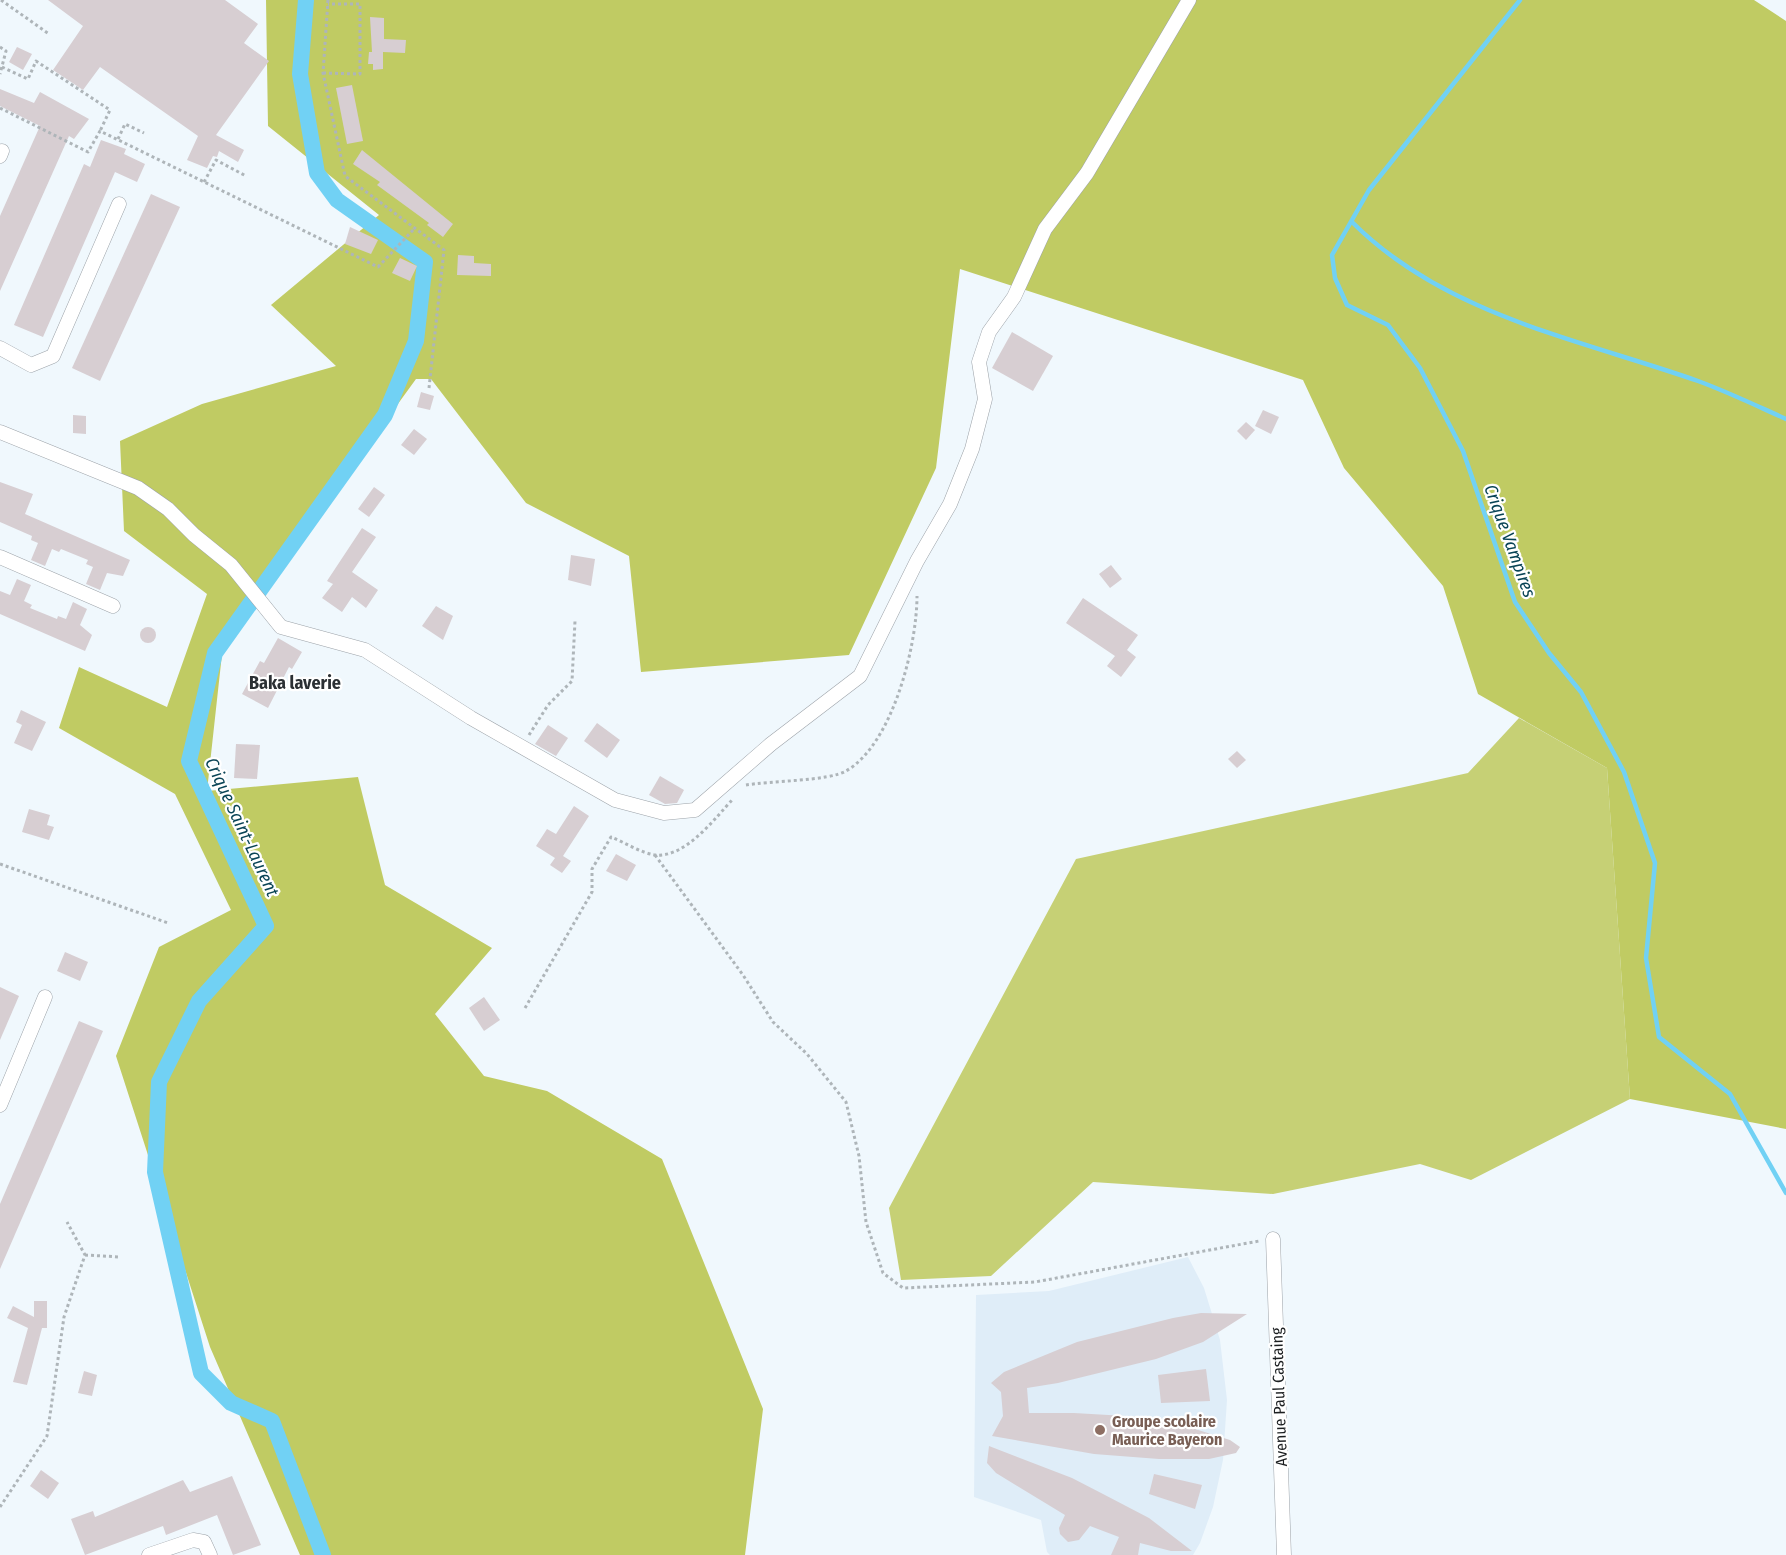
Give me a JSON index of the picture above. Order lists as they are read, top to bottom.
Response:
{
  "streets": {
    "street": ["Avenue Paul Castaing"]
  },
  "districts": ["Baka laverie"],
  "water": ["Crique Vampires", "Crique Saint-Laurent"],
  "places": ["Groupe scolaire Maurice Bayeron"]
}
